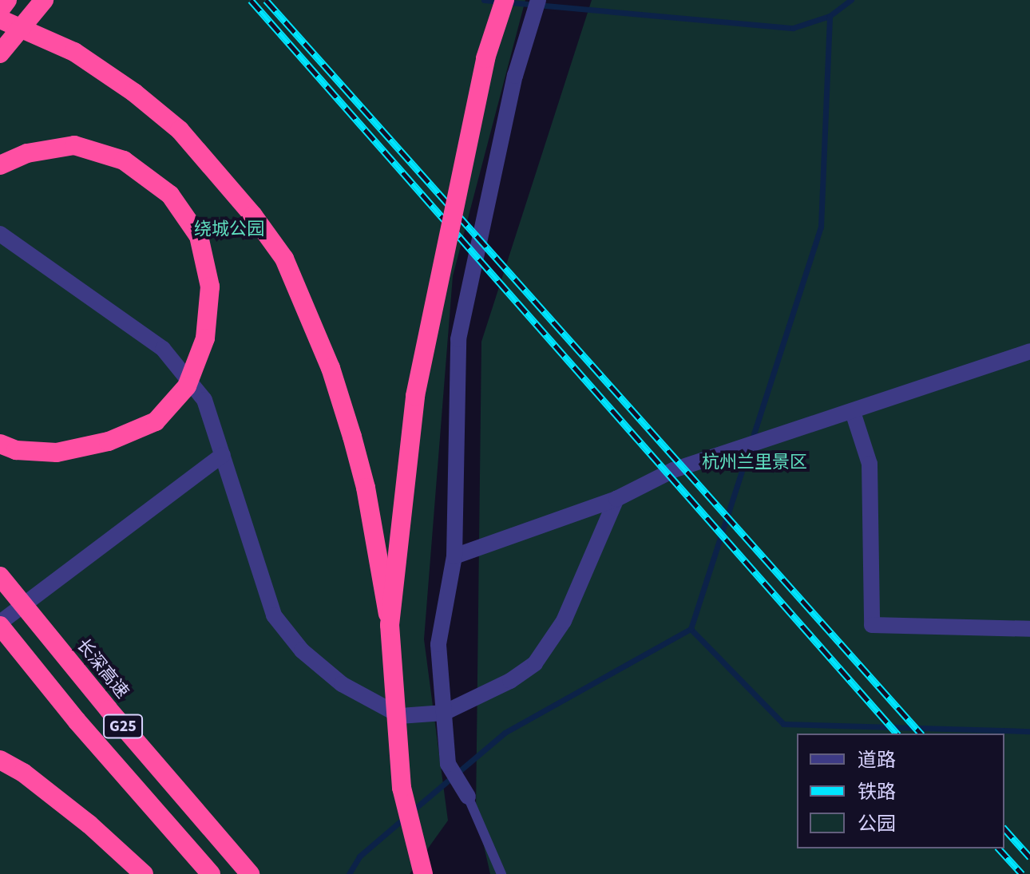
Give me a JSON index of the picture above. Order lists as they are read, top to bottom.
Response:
{
  "streets": {
    "highway": ["长深高速", "G25"]
  },
  "parks": ["绕城公园", "杭州兰里景区"],
  "legend": ["道路", "铁路", "公园"]
}
